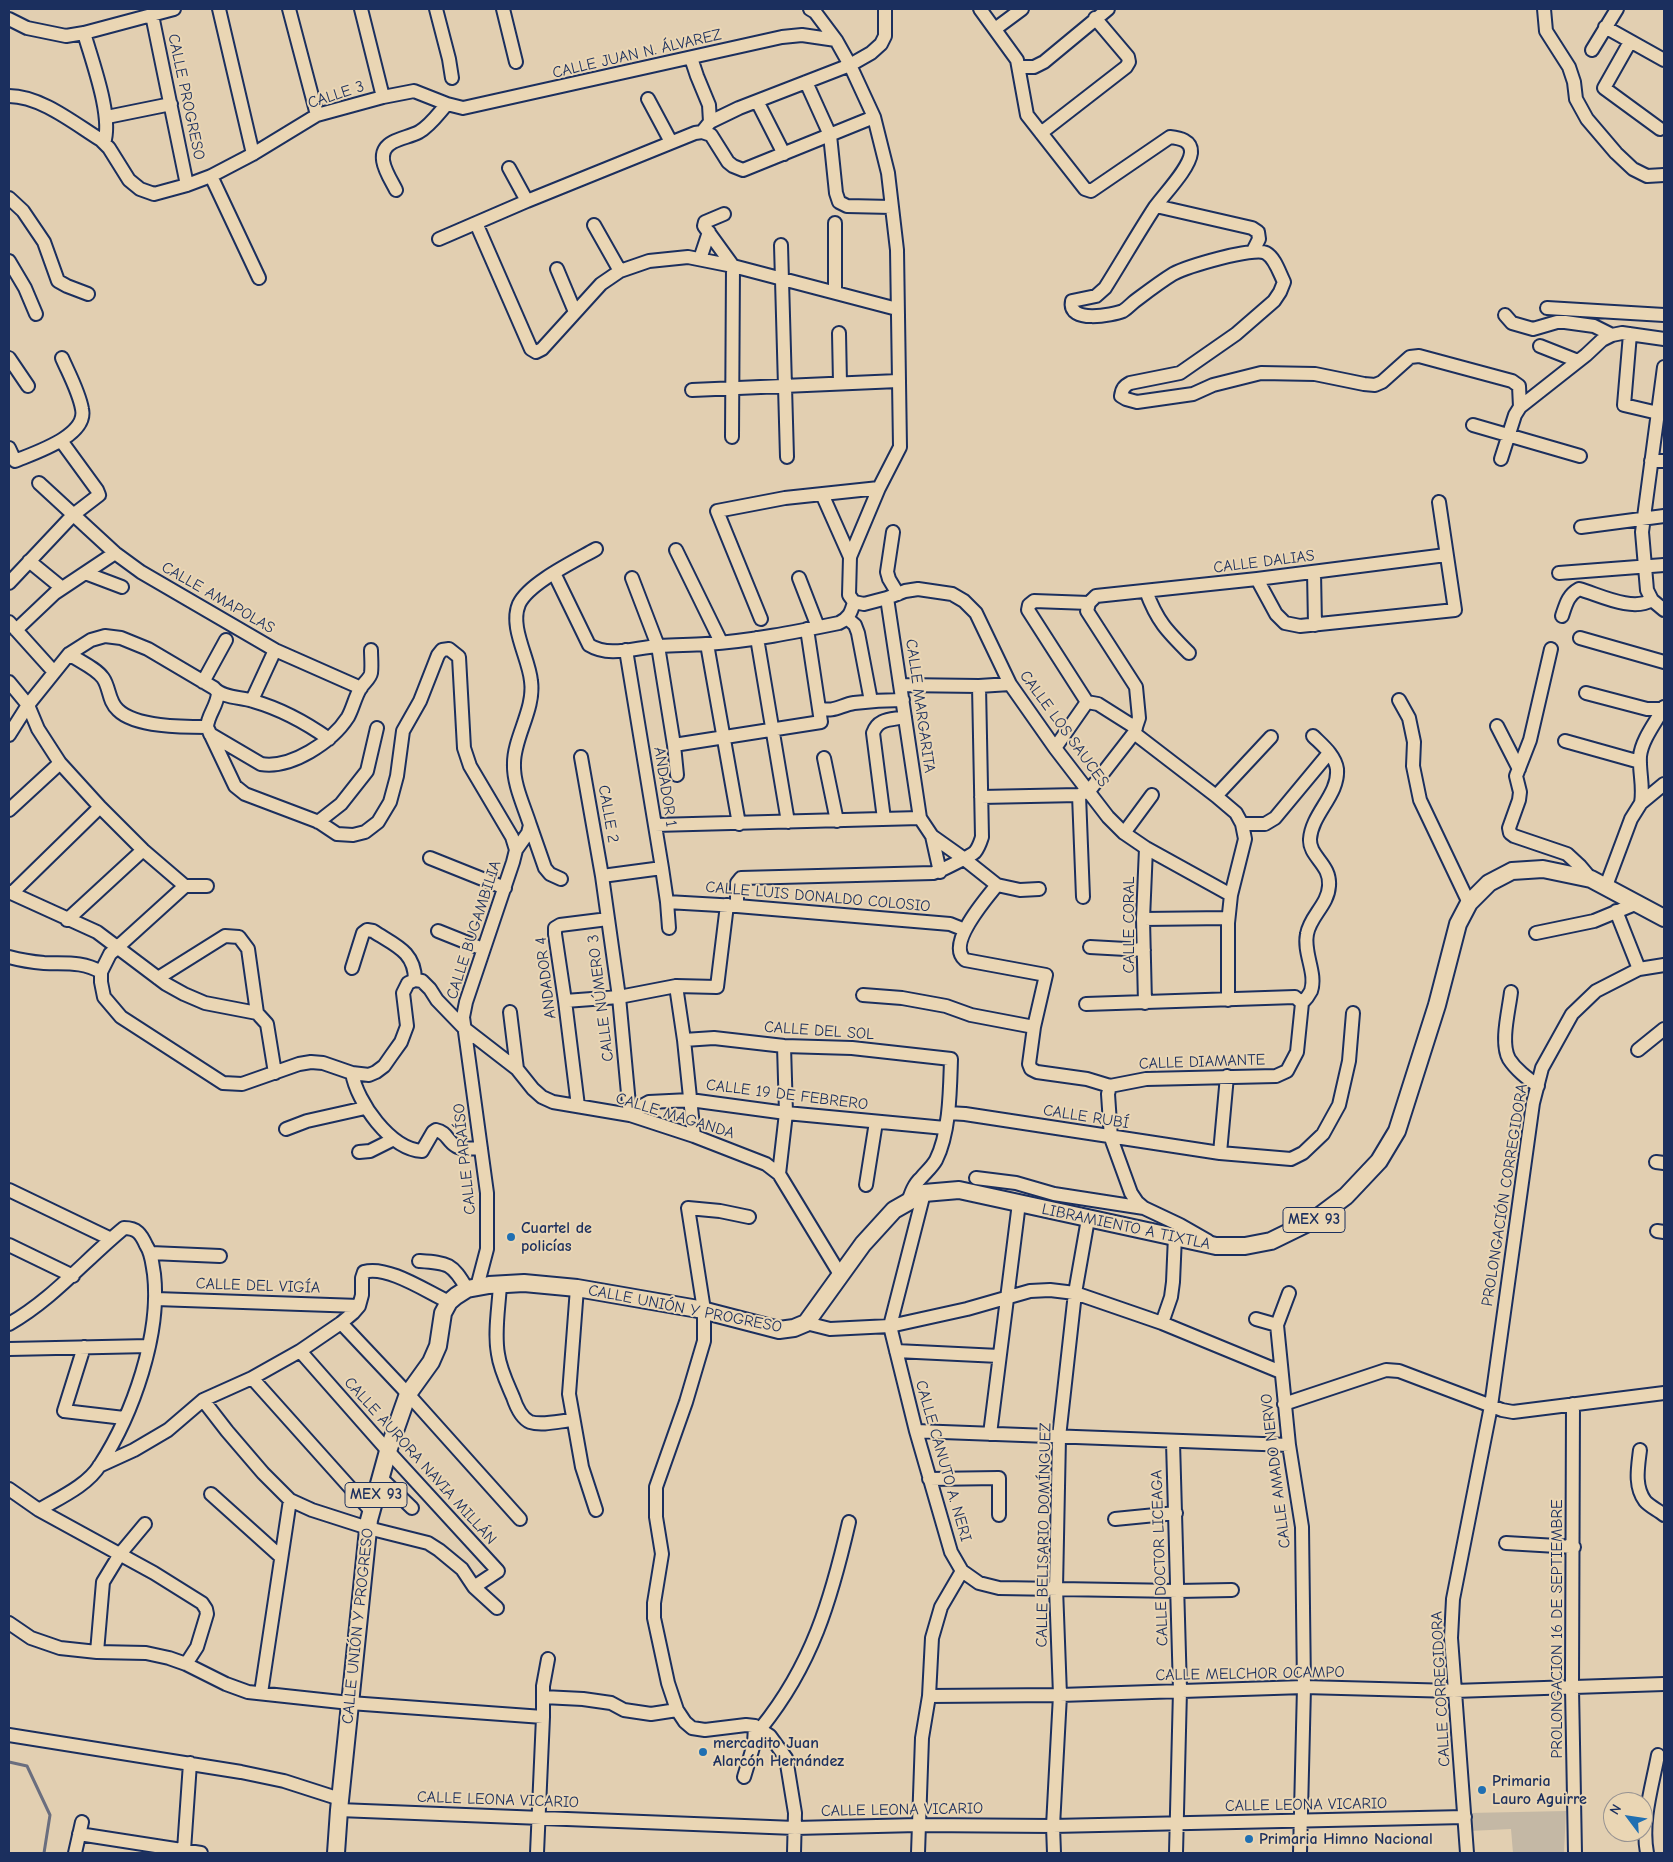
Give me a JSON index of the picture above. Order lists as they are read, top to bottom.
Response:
{
  "streets": {
    "main road": ["MEX 93", "LIBRAMIENTO A TIXTLA", "CALLE UNIÓN Y PROGRESO"],
    "street": [
      "CALLE JUAN N. ÁLVAREZ",
      "CALLE 3",
      "CALLE PROGRESO",
      "CALLE DALIAS",
      "CALLE AMAPOLAS",
      "CALLE MARGARITA",
      "CALLE LOS SAUCES",
      "ANDADOR 1",
      "CALLE 2",
      "CALLE LUIS DONALDO COLOSIO",
      "CALLE CORAL",
      "CALLE BUGAMBILIA",
      "ANDADOR 4",
      "CALLE NÚMERO 3",
      "CALLE DEL SOL",
      "CALLE DIAMANTE",
      "CALLE 19 DE FEBRERO",
      "CALLE MAGANDA",
      "CALLE RUBÍ",
      "CALLE PARAÍSO",
      "PROLONGACIÓN CORREGIDORA",
      "CALLE DEL VIGÍA",
      "CALLE AURORA NAVIA MILLÁN",
      "CALLE CANUTO A. NERI",
      "CALLE AMADO NERVO",
      "CALLE BELISARIO DOMÍNGUEZ",
      "CALLE DOCTOR LICEAGA",
      "PROLONGACION 16 DE SEPTIEMBRE",
      "CALLE MELCHOR OCAMPO",
      "CALLE CORREGIDORA",
      "CALLE LEONA VICARIO"
    ]
  },
  "crossings": [
    ["CALLE JUAN N. ÁLVAREZ", "CALLE 3"],
    ["CALLE 3", "CALLE PROGRESO"],
    ["CALLE MARGARITA", "CALLE LOS SAUCES"],
    ["CALLE LOS SAUCES", "CALLE CORAL"],
    ["ANDADOR 1", "CALLE LUIS DONALDO COLOSIO"],
    ["CALLE 2", "CALLE NÚMERO 3"],
    ["CALLE BUGAMBILIA", "CALLE MAGANDA"],
    ["CALLE BUGAMBILIA", "CALLE PARAÍSO"],
    ["ANDADOR 4", "CALLE NÚMERO 3"],
    ["ANDADOR 4", "CALLE MAGANDA"],
    ["CALLE NÚMERO 3", "CALLE 19 DE FEBRERO"],
    ["CALLE NÚMERO 3", "CALLE MAGANDA"],
    ["CALLE DEL SOL", "CALLE RUBÍ"],
    ["CALLE 19 DE FEBRERO", "CALLE MAGANDA"],
    ["CALLE MAGANDA", "CALLE PARAÍSO"],
    ["CALLE MAGANDA", "LIBRAMIENTO A TIXTLA"],
    ["CALLE PARAÍSO", "CALLE UNIÓN Y PROGRESO"],
    ["PROLONGACIÓN CORREGIDORA", "CALLE CORREGIDORA"],
    ["LIBRAMIENTO A TIXTLA", "CALLE UNIÓN Y PROGRESO"],
    ["LIBRAMIENTO A TIXTLA", "CALLE CANUTO A. NERI"],
    ["LIBRAMIENTO A TIXTLA", "CALLE BELISARIO DOMÍNGUEZ"],
    ["CALLE UNIÓN Y PROGRESO", "CALLE AURORA NAVIA MILLÁN"],
    ["CALLE UNIÓN Y PROGRESO", "CALLE LEONA VICARIO"],
    ["CALLE AMADO NERVO", "CALLE MELCHOR OCAMPO"],
    ["CALLE AMADO NERVO", "CALLE LEONA VICARIO"],
    ["CALLE BELISARIO DOMÍNGUEZ", "CALLE MELCHOR OCAMPO"],
    ["CALLE BELISARIO DOMÍNGUEZ", "CALLE LEONA VICARIO"],
    ["CALLE DOCTOR LICEAGA", "CALLE MELCHOR OCAMPO"],
    ["CALLE DOCTOR LICEAGA", "CALLE LEONA VICARIO"],
    ["PROLONGACION 16 DE SEPTIEMBRE", "CALLE MELCHOR OCAMPO"],
    ["CALLE MELCHOR OCAMPO", "CALLE CORREGIDORA"],
    ["CALLE CORREGIDORA", "CALLE LEONA VICARIO"]
  ],
  "places": [
    "Cuartel de policías",
    "mercadito Juan Alarcón Hernández",
    "Primaria Lauro Aguirre",
    "Primaria Himno Nacional"
  ],
  "north": "top left"
}
